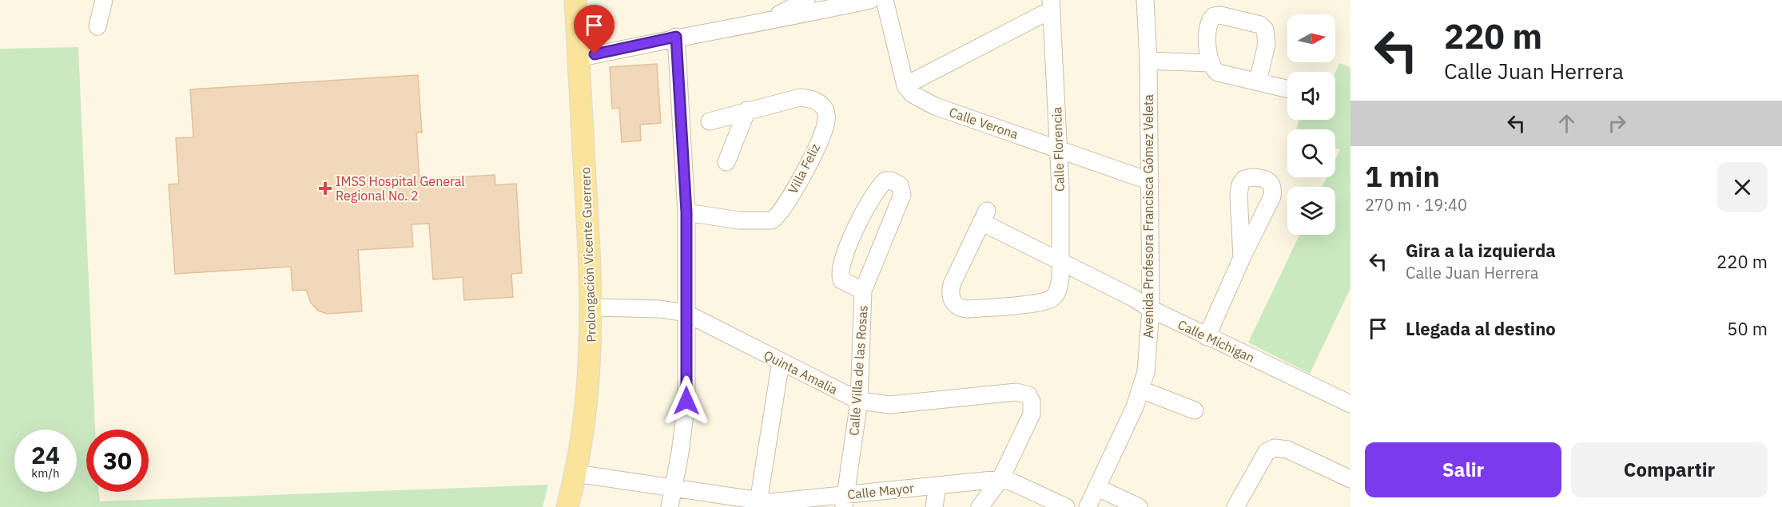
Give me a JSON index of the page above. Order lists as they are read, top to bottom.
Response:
{
  "streets": {
    "main road": ["Prolongación Vicente Guerrero"],
    "street": [
      "Calle Verona",
      "Calle Florencia",
      "Villa Feliz",
      "Avenida Profesora Francisca Gómez Veleta",
      "Calle Míchigan",
      "Calle Villa de las Rosas",
      "Quinta Amalia",
      "Calle Mayor"
    ]
  },
  "crossings": [
    ["Calle Verona", "Calle Florencia"],
    ["Calle Verona", "Avenida Profesora Francisca Gómez Veleta"],
    ["Calle Florencia", "Calle Míchigan"],
    ["Avenida Profesora Francisca Gómez Veleta", "Calle Míchigan"],
    ["Prolongación Vicente Guerrero", "Quinta Amalia"],
    ["Prolongación Vicente Guerrero", "Calle Mayor"],
    ["Calle Villa de las Rosas", "Quinta Amalia"],
    ["Calle Villa de las Rosas", "Calle Mayor"],
    ["Quinta Amalia", "Calle Mayor"]
  ],
  "places": {
    "health": ["IMSS Hospital General Regional No. 2"]
  },
  "north": "right",
  "page": {
    "turn": ["220 m", "Calle Juan Herrera"],
    "heading": ["1 min", "270 m · 19:40"],
    "list": [
      {
        "name": "Gira a la izquierda",
        "note": "Calle Juan Herrera",
        "value": "220 m"
      },
      {
        "name": "Llegada al destino",
        "value": "50 m"
      }
    ],
    "speed": "24 km/h",
    "limit": "30",
    "buttons": ["Salir", "Compartir"]
  }
}
